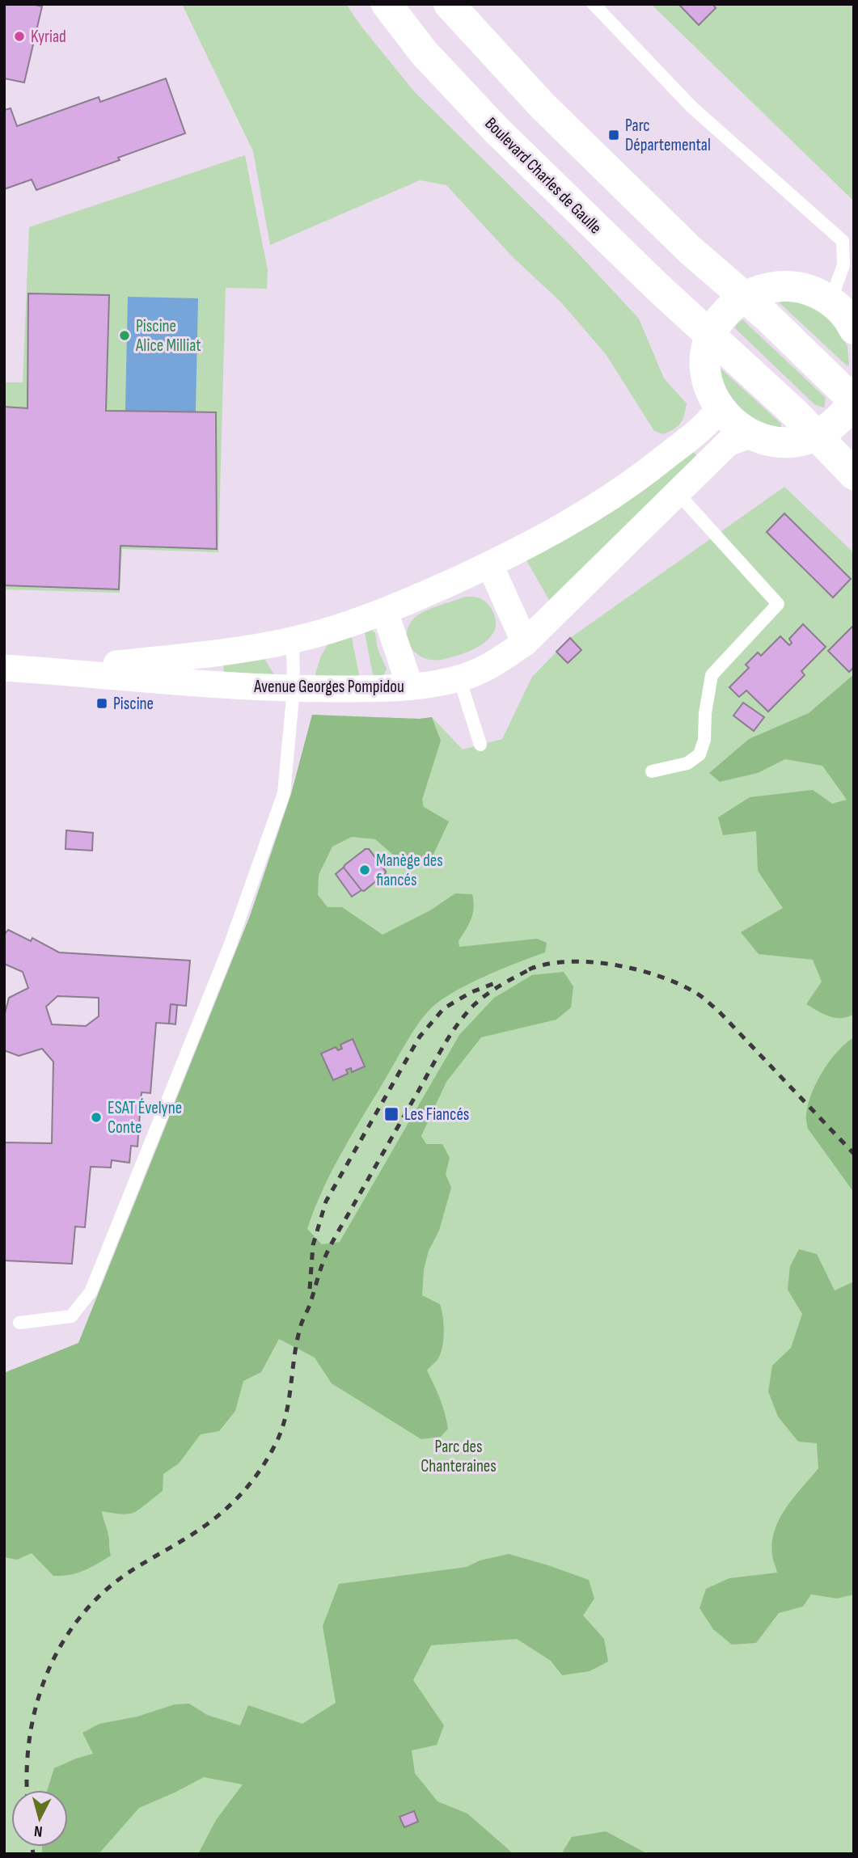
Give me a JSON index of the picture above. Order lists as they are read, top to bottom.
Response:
{
  "streets": {
    "main road": ["Boulevard Charles de Gaulle"],
    "street": ["Avenue Georges Pompidou"]
  },
  "parks": ["Parc des Chanteraines"],
  "places": {
    "other": [
      "Kyriad",
      "Piscine Alice Milliat",
      "Manège des fiancés",
      "ESAT Évelyne Conte"
    ],
    "transit": ["Parc Départemental", "Piscine", "Les Fiancés"]
  },
  "north": "bottom"
}
